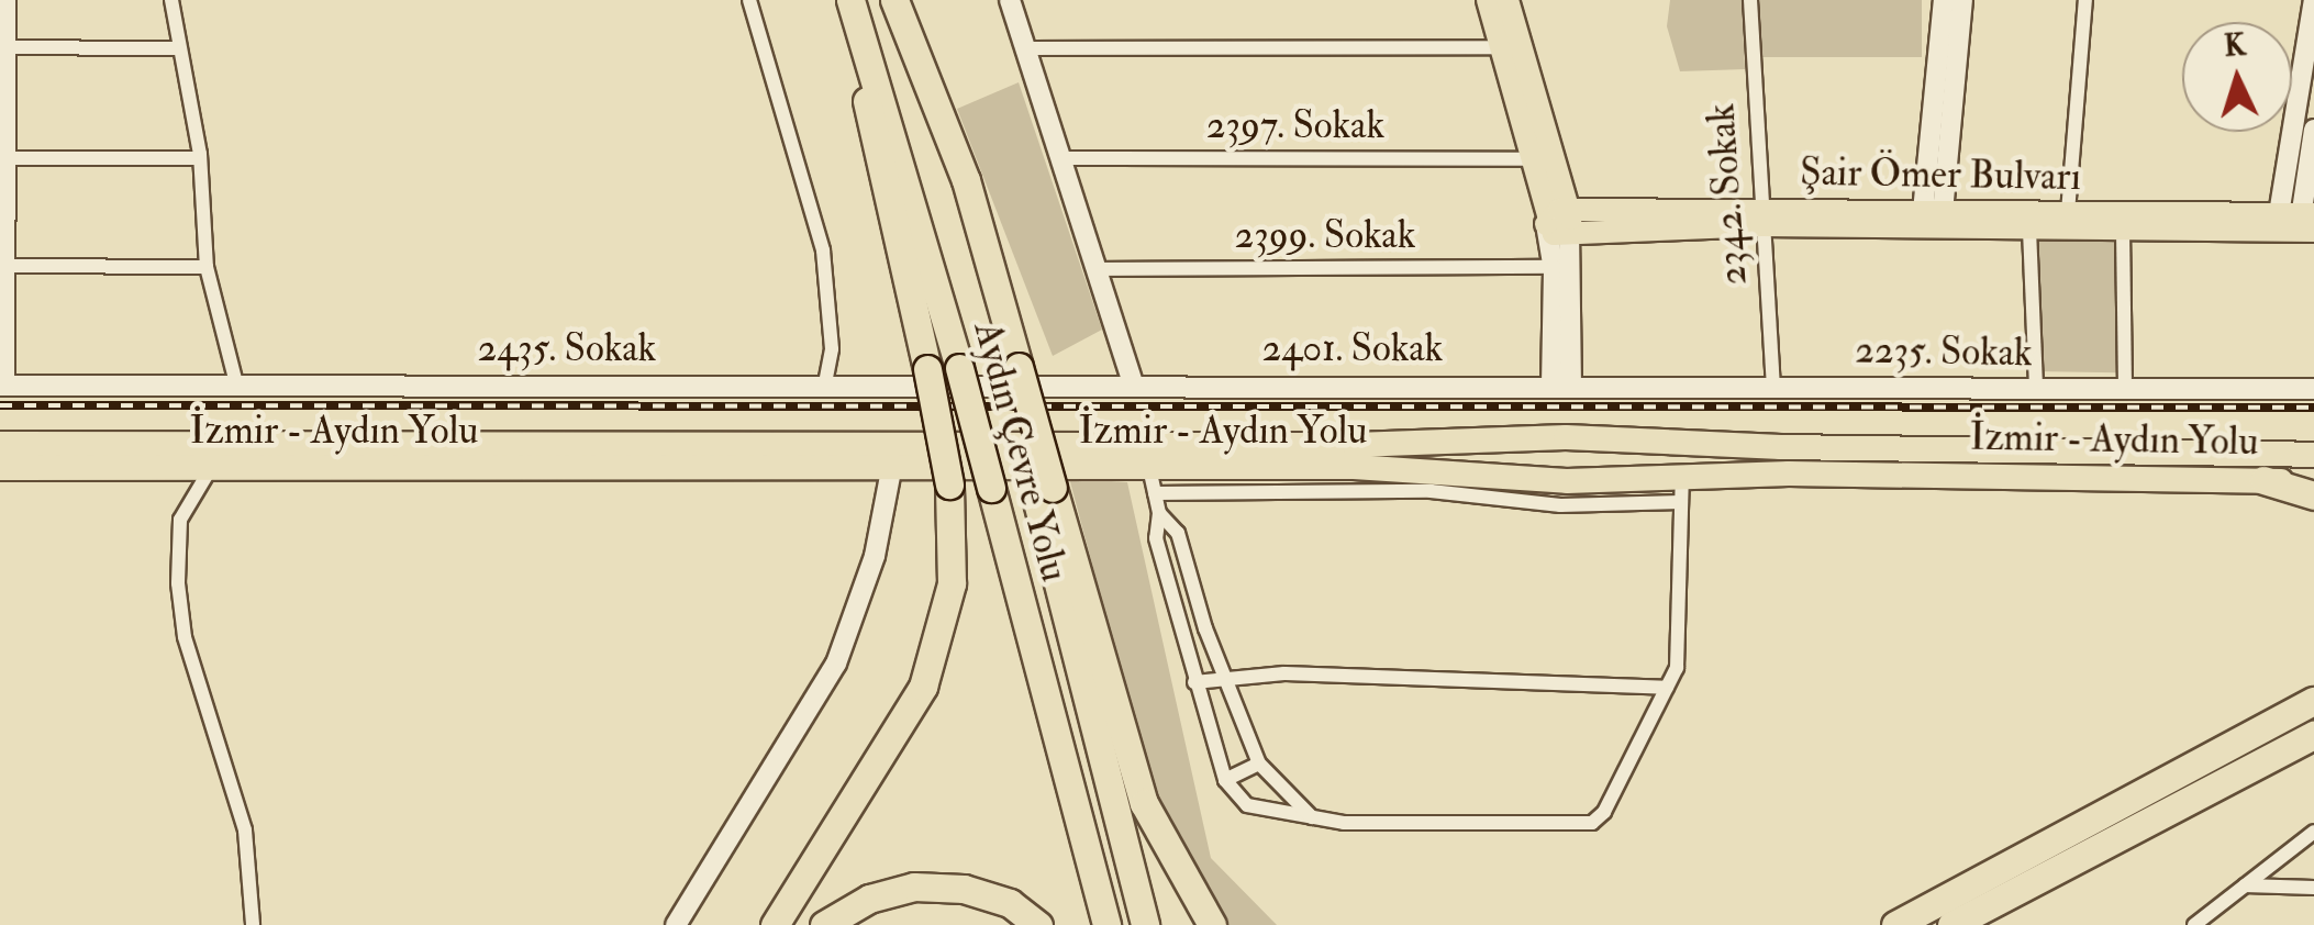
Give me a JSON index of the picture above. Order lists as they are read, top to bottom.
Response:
{
  "streets": {
    "highway": ["İzmir - Aydın Yolu", "Aydın Çevre Yolu"],
    "main road": ["Şair Ömer Bulvarı"],
    "street": [
      "2397. Sokak",
      "2342. Sokak",
      "2399. Sokak",
      "2435. Sokak",
      "2401. Sokak",
      "2235. Sokak"
    ]
  },
  "crossings": [
    ["Şair Ömer Bulvarı", "2342. Sokak"],
    ["2342. Sokak", "2235. Sokak"],
    ["2435. Sokak", "2401. Sokak"],
    ["2401. Sokak", "2235. Sokak"]
  ],
  "north": "top"
}
